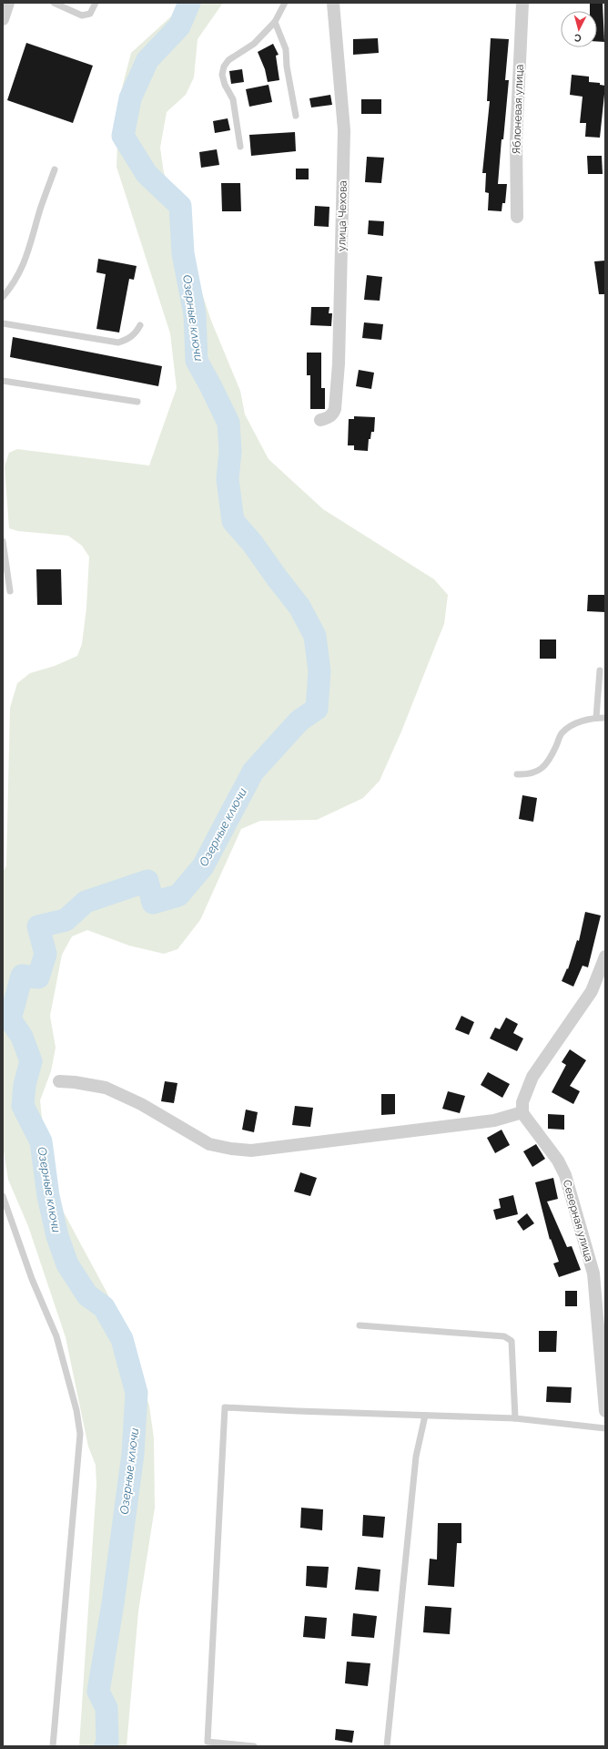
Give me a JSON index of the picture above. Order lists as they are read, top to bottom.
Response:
{
  "streets": {
    "street": ["Яблоневая улица", "улица Чехова", "Северная улица"]
  },
  "water": ["Озерные ключи"],
  "north": "bottom"
}
